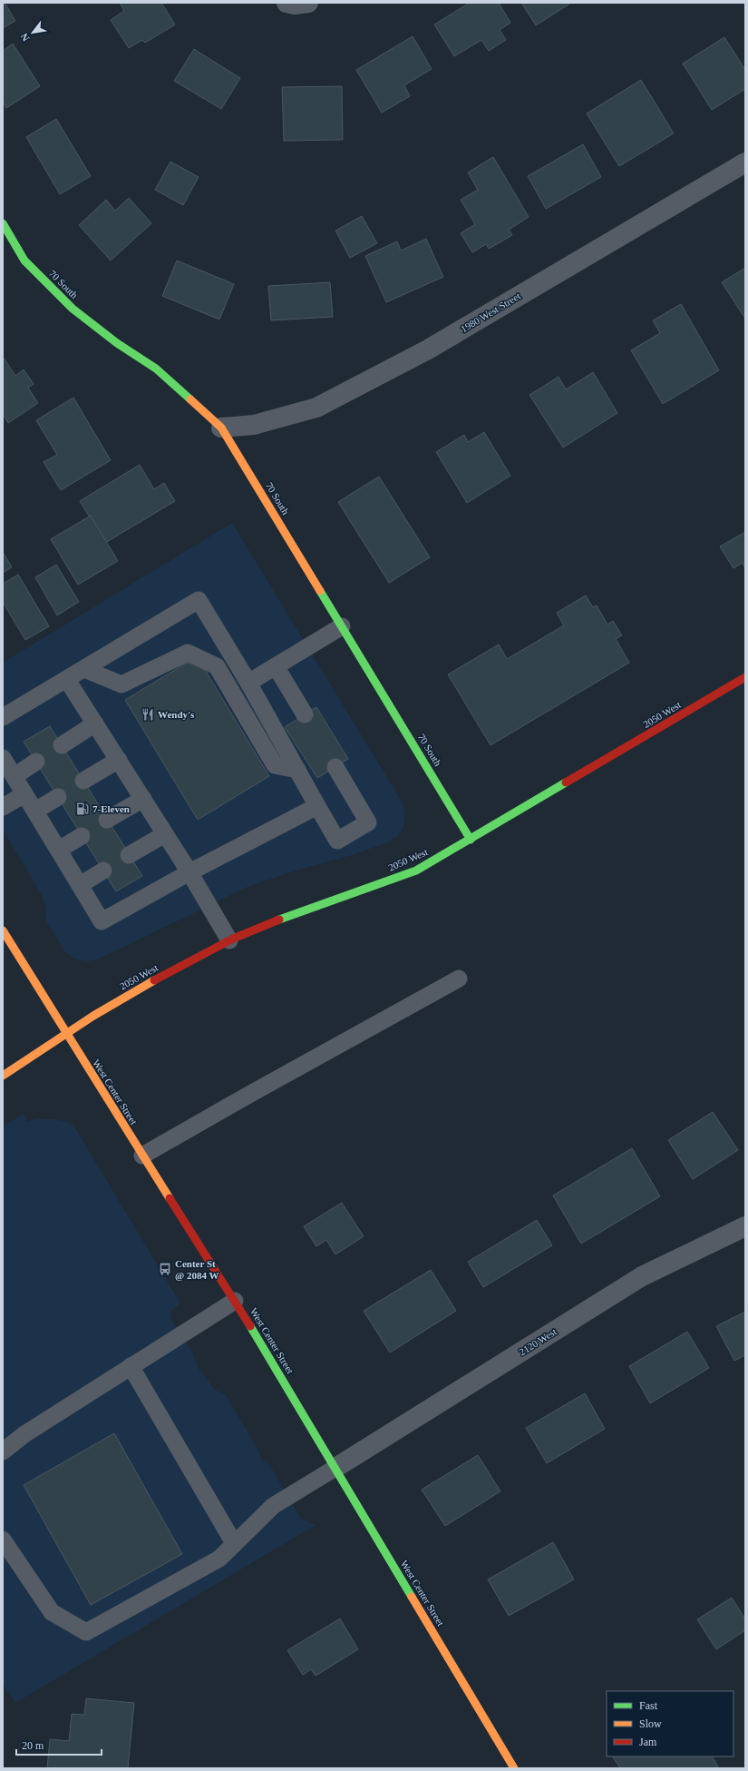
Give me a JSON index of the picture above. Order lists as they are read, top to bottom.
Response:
{
  "streets": {
    "street": [
      "70 South",
      "1980 West Street",
      "2050 West",
      "West Center Street",
      "2120 West"
    ]
  },
  "crossings": [
    ["70 South", "1980 West Street"],
    ["70 South", "2050 West"],
    ["2050 West", "West Center Street"],
    ["West Center Street", "2120 West"]
  ],
  "places": {
    "restaurant": ["Wendy's"],
    "fuel station": ["7-Eleven"],
    "bus stop": ["Center St @ 2084 W"]
  },
  "legend": ["Fast", "Slow", "Jam"],
  "scale_bar": "20 m",
  "north": "bottom left"
}
